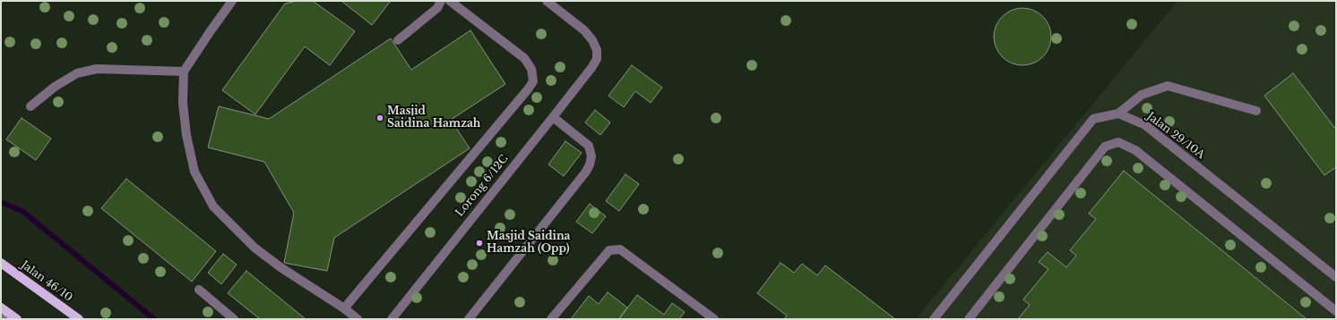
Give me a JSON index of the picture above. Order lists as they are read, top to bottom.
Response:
{
  "streets": {
    "main road": ["Jalan 46/10"],
    "street": ["Jalan 29/10A", "Lorong 6/12C"]
  },
  "places": ["Masjid Saidina Hamzah", "Masjid Saidina Hamzah (Opp)"]
}
